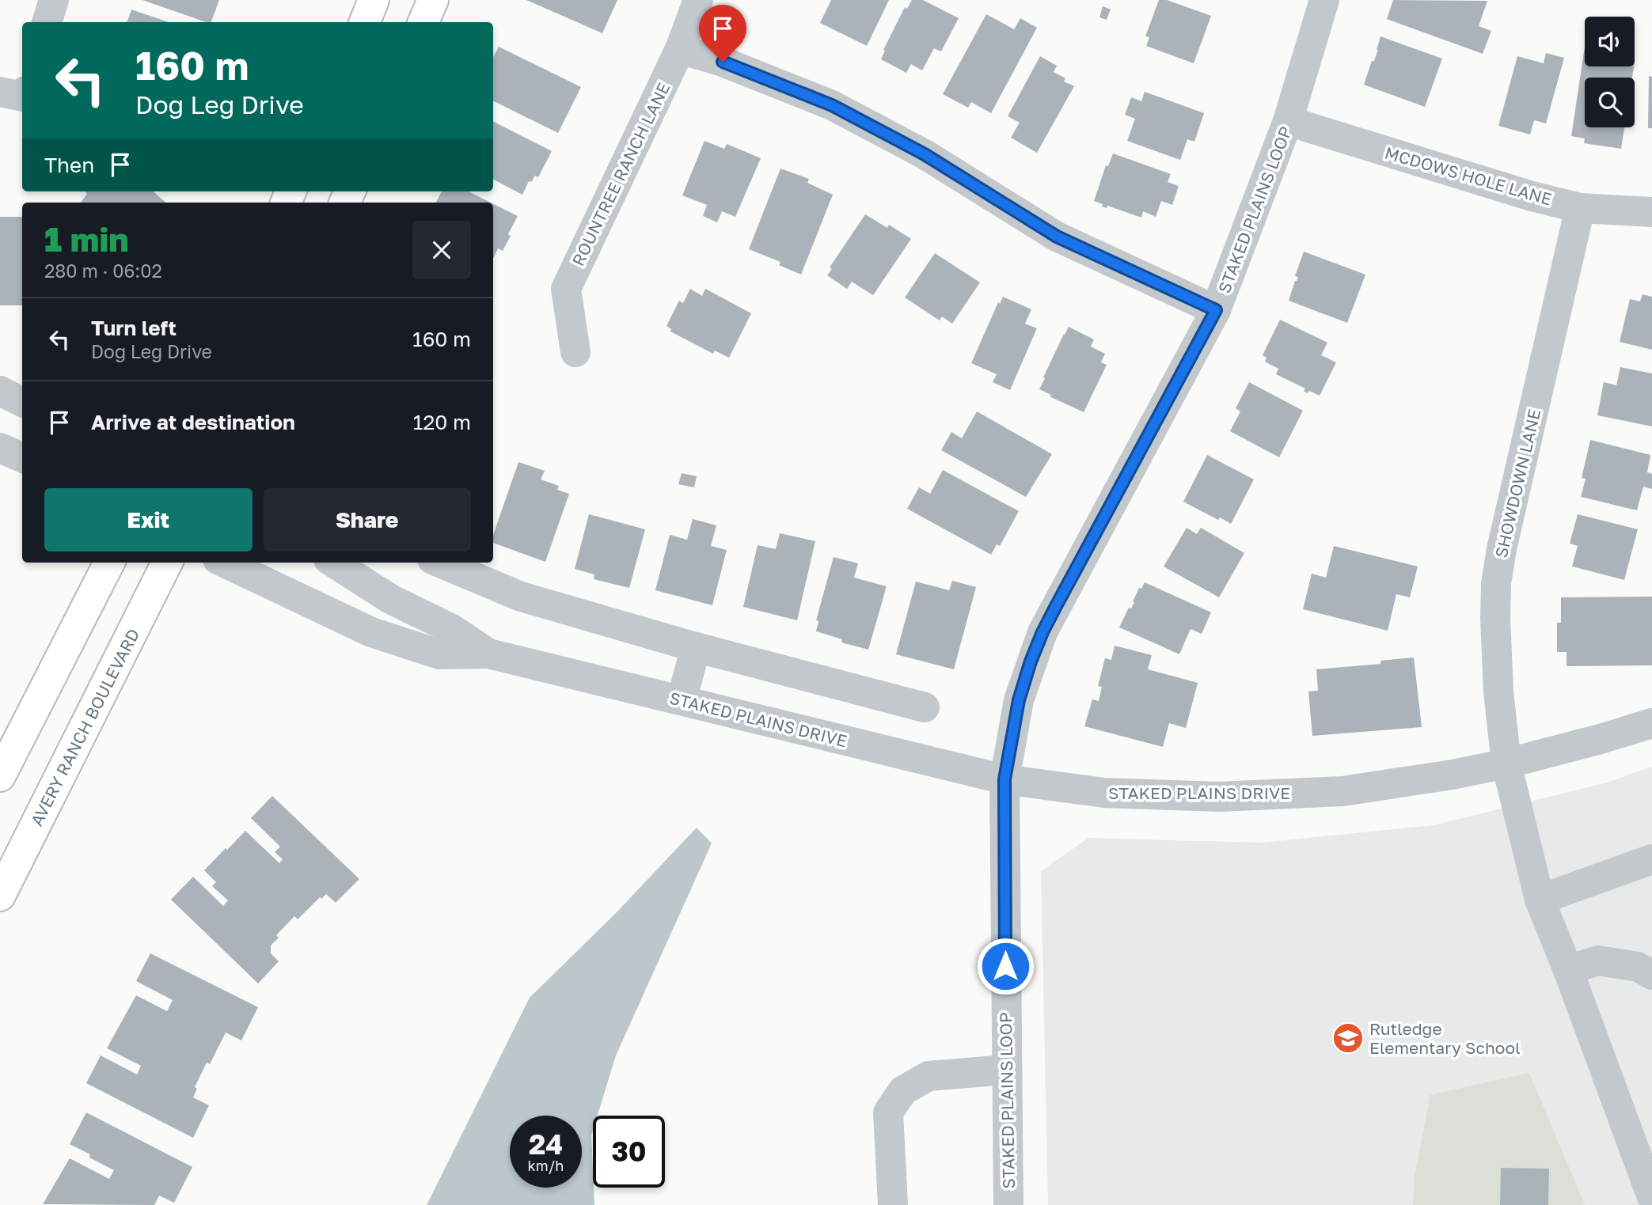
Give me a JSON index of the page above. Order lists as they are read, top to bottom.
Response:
{
  "streets": {
    "main road": ["AVERY RANCH BOULEVARD"],
    "street": [
      "ROUNTREE RANCH LANE",
      "MCDOWS HOLE LANE",
      "STAKED PLAINS LOOP",
      "SHOWDOWN LANE",
      "STAKED PLAINS DRIVE"
    ]
  },
  "crossings": [
    ["MCDOWS HOLE LANE", "STAKED PLAINS LOOP"],
    ["MCDOWS HOLE LANE", "SHOWDOWN LANE"],
    ["STAKED PLAINS LOOP", "STAKED PLAINS DRIVE"],
    ["SHOWDOWN LANE", "STAKED PLAINS DRIVE"]
  ],
  "places": {
    "school or university": ["Rutledge Elementary School"]
  },
  "page": {
    "turn": ["160 m", "Dog Leg Drive"],
    "then": "Then",
    "heading": ["1 min", "280 m · 06:02"],
    "list": [
      {
        "name": "Turn left",
        "note": "Dog Leg Drive",
        "value": "160 m"
      },
      {
        "name": "Arrive at destination",
        "value": "120 m"
      }
    ],
    "buttons": ["Exit", "Share"],
    "speed": "24 km/h",
    "limit": "30"
  }
}
